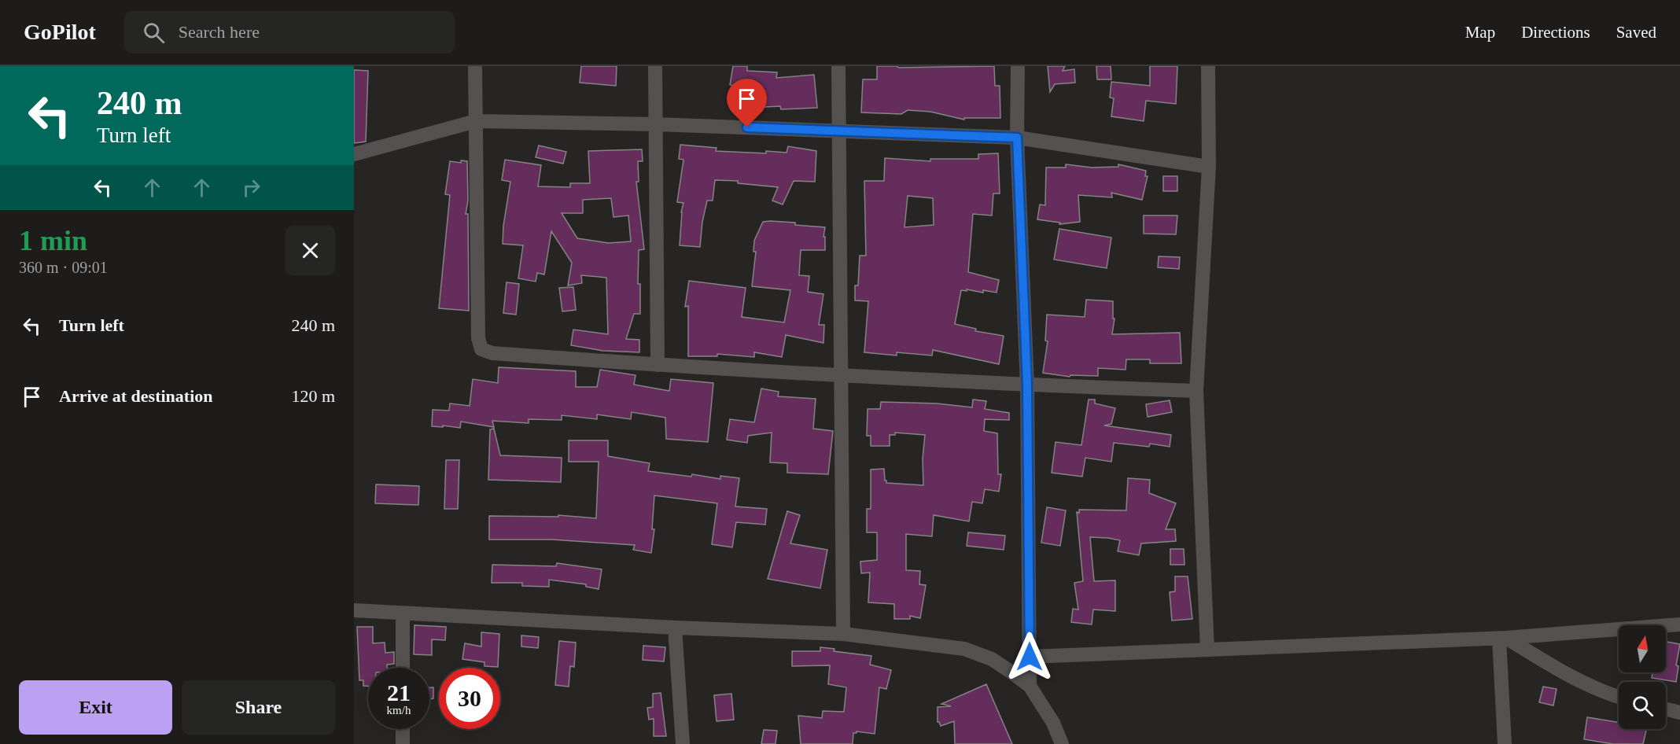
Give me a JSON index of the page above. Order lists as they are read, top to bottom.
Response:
{
  "north": "top",
  "page": {
    "header": "GoPilot",
    "search": "Search here",
    "nav": ["Map", "Directions", "Saved"],
    "turn": ["240 m", "Turn left"],
    "heading": ["1 min", "360 m · 09:01"],
    "list": [
      {
        "name": "Turn left",
        "value": "240 m"
      },
      {
        "name": "Arrive at destination",
        "value": "120 m"
      }
    ],
    "speed": "21 km/h",
    "limit": "30",
    "buttons": ["Exit", "Share"]
  }
}
